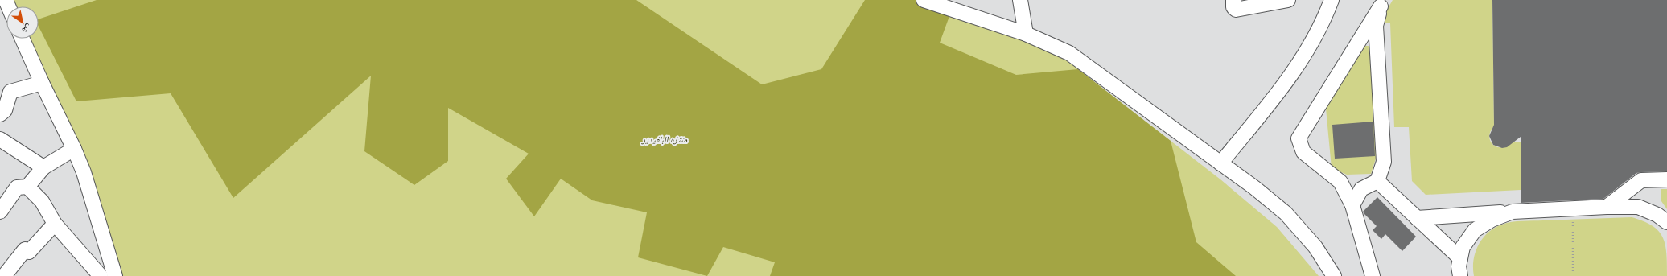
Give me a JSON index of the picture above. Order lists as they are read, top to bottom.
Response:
{
  "parks": ["منتزه البلفيدير"],
  "north": "bottom right"
}
